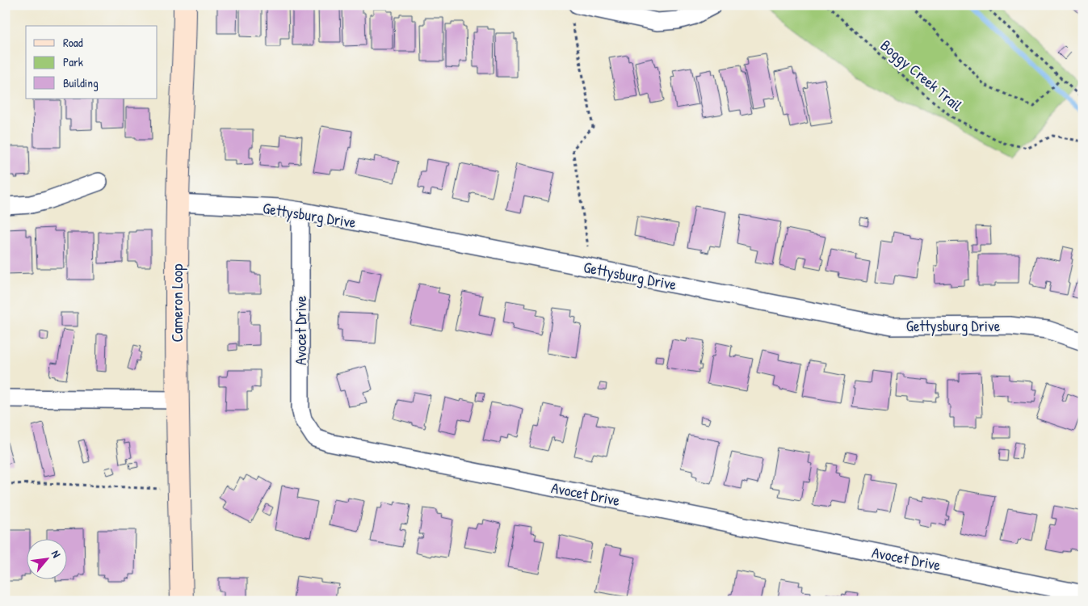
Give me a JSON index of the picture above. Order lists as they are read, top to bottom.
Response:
{
  "streets": {
    "street": ["Gettysburg Drive", "Cameron Loop", "Avocet Drive"],
    "path": ["Boggy Creek Trail"]
  },
  "crossings": [
    ["Gettysburg Drive", "Cameron Loop"],
    ["Gettysburg Drive", "Avocet Drive"]
  ],
  "legend": ["Road", "Park", "Building"],
  "north": "top right"
}
